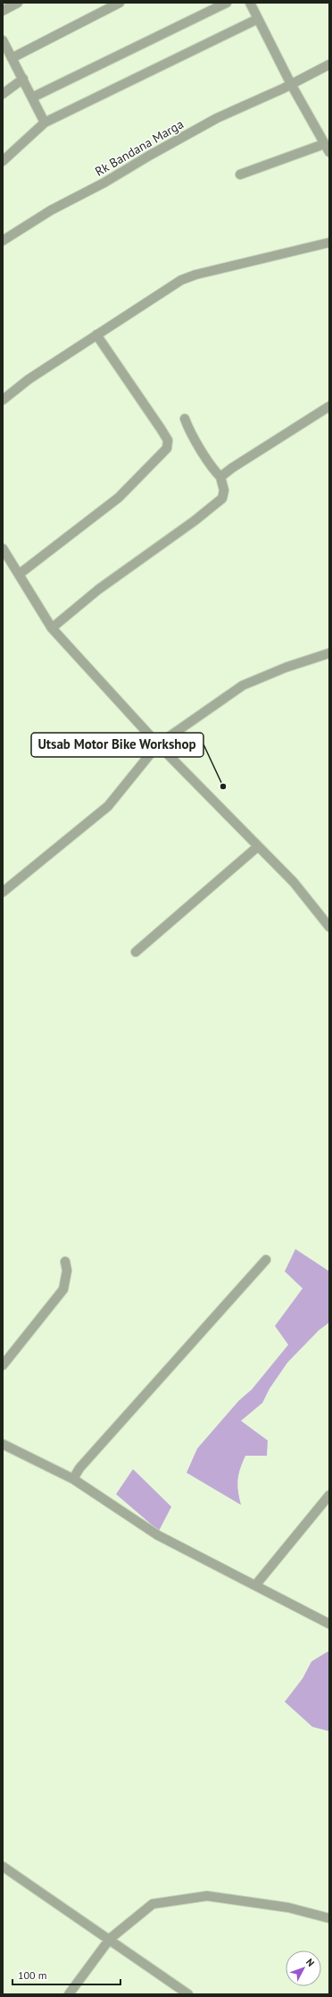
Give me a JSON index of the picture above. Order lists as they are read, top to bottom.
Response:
{
  "streets": {
    "street": ["Rk Bandana Marga"]
  },
  "places": ["Utsab Motor Bike Workshop"],
  "scale_bar": "100 m",
  "north": "top right"
}
